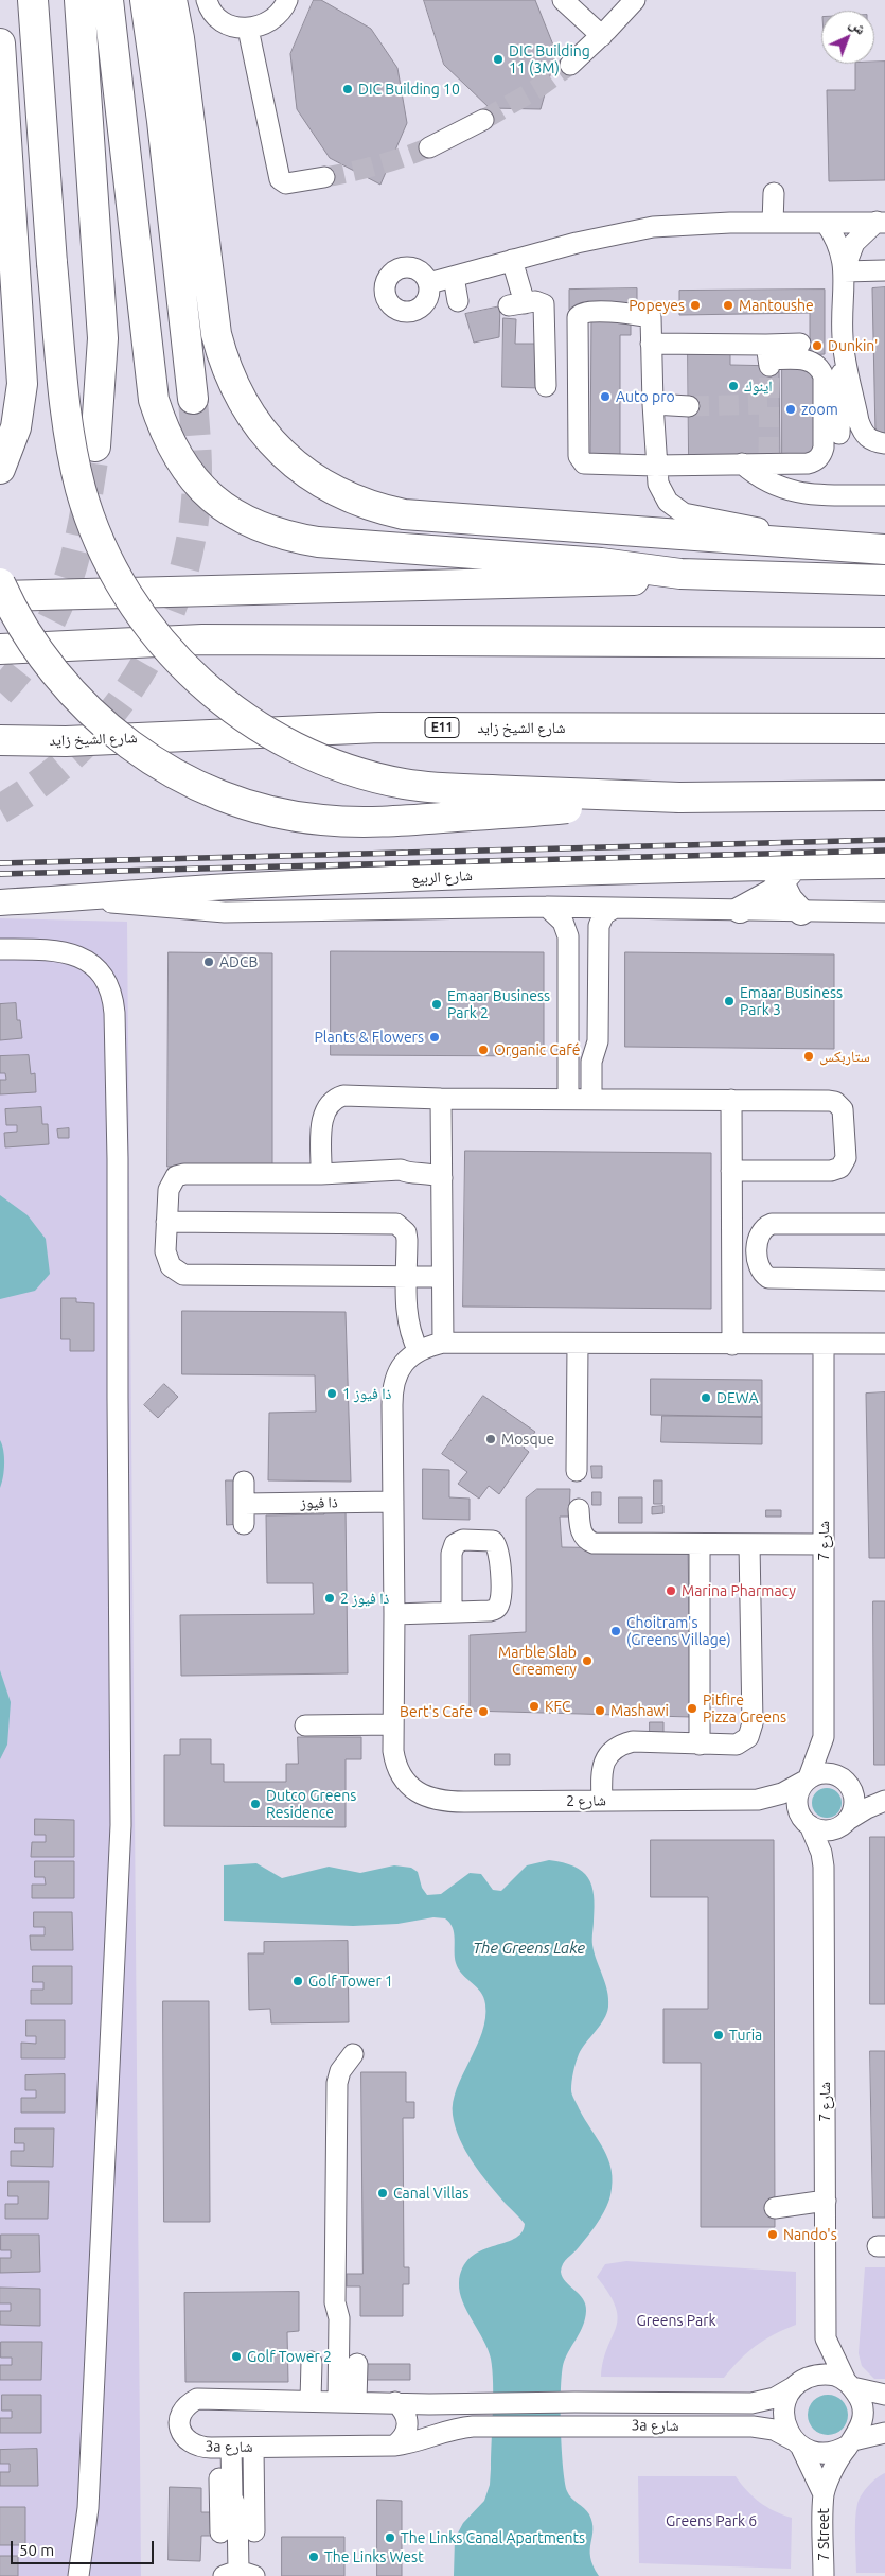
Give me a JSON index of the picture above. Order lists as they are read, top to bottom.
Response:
{
  "streets": {
    "highway": ["E11", "شارع الشيخ زايد"],
    "main road": ["شارع الربيع"],
    "street": [
      "ذا فيوز",
      "شارع 7",
      "شارع 2",
      "3a شارع",
      "7 Street"
    ]
  },
  "crossings": [
    ["شارع 7", "شارع 2"],
    ["شارع 7", "3a شارع"]
  ],
  "water": ["The Greens Lake"],
  "parks": ["Greens Park", "Greens Park 6"],
  "places": [
    "DIC Building 11 (3M)",
    "DIC Building 10",
    "Popeyes",
    "Mantoushe",
    "Dunkin'",
    "اينوك",
    "Auto pro",
    "zoom",
    "ADCB",
    "Emaar Business Park 3",
    "Emaar Business Park 2",
    "Plants & Flowers",
    "Organic Café",
    "ستاربكس",
    "ذا فيوز 1",
    "DEWA",
    "Mosque",
    "Marina Pharmacy",
    "ذا فيوز 2",
    "Choitram's (Greens Village)",
    "Marble Slab Creamery",
    "KFC",
    "Pitfire Pizza Greens",
    "Mashawi",
    "Bert's Cafe",
    "Dutco Greens Residence",
    "Golf Tower 1",
    "Turia",
    "Canal Villas",
    "Nando's",
    "Golf Tower 2",
    "The Links Canal Apartments",
    "The Links West"
  ],
  "scale_bar": "50 m",
  "north": "top right"
}
